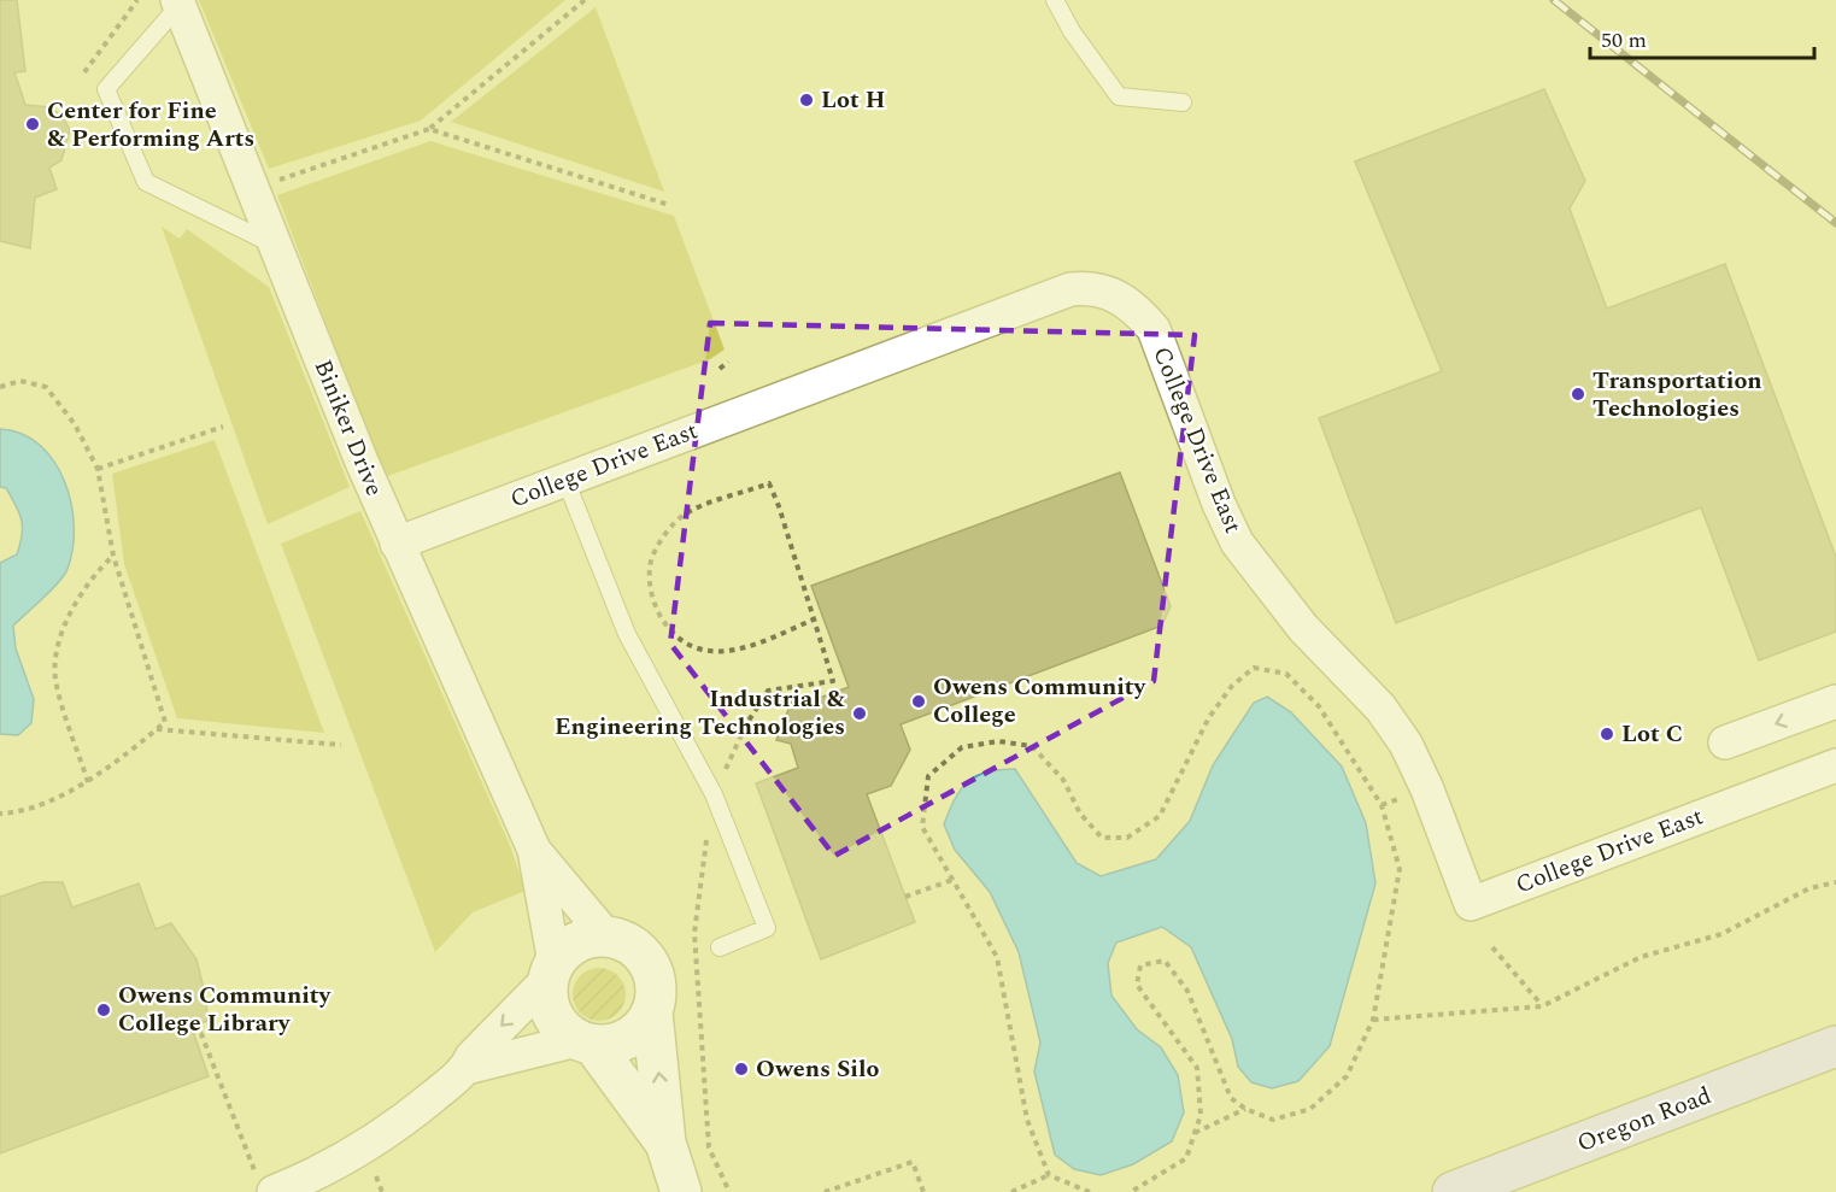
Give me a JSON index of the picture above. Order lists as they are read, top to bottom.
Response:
{
  "streets": {
    "main road": ["Oregon Road"],
    "street": ["Biniker Drive", "College Drive East"]
  },
  "crossings": [
    ["Biniker Drive", "College Drive East"]
  ],
  "places": [
    "Lot H",
    "Center for Fine & Performing Arts",
    "Transportation Technologies",
    "Owens Community College",
    "Industrial & Engineering Technologies",
    "Lot C",
    "Owens Community College Library",
    "Owens Silo"
  ],
  "scale_bar": "50 m"
}
